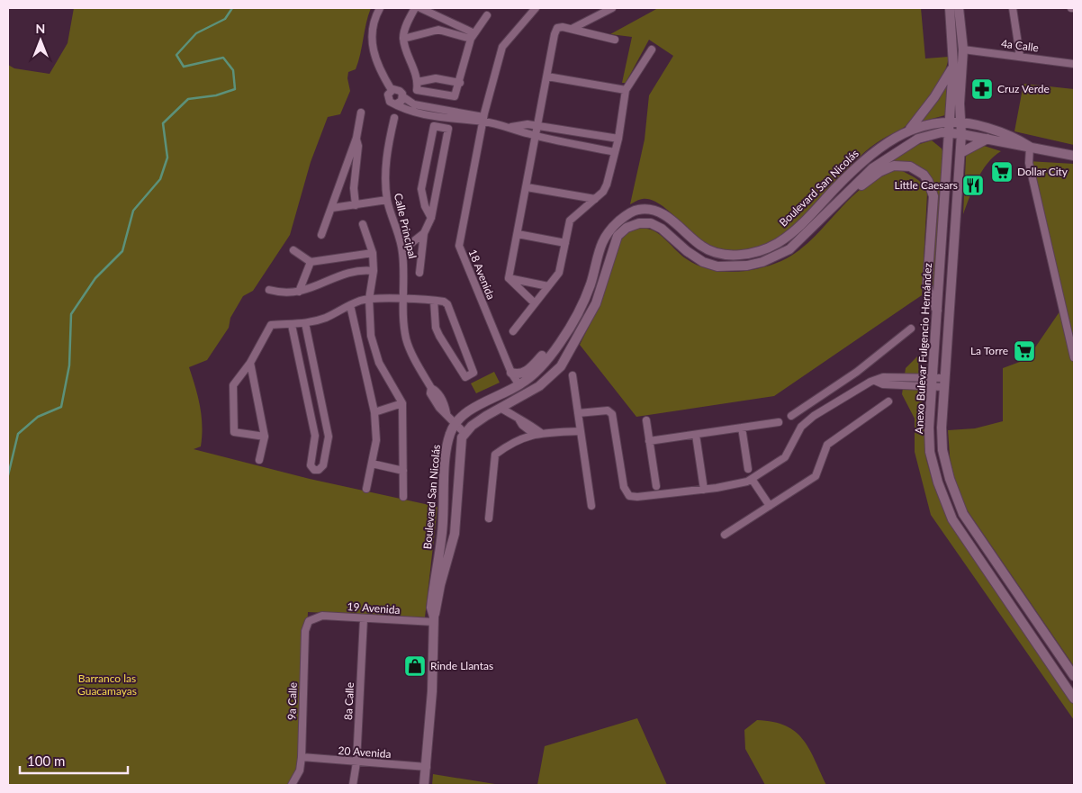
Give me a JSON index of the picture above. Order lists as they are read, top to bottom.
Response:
{
  "streets": {
    "main road": ["Boulevard San Nicolás", "Anexo Bulevar Fulgencio Hernández"],
    "street": [
      "4a Calle",
      "Calle Principal",
      "18 Avenida",
      "19 Avenida",
      "9a Calle",
      "8a Calle",
      "20 Avenida"
    ]
  },
  "crossings": [
    ["4a Calle", "Anexo Bulevar Fulgencio Hernández"],
    ["Boulevard San Nicolás", "Calle Principal"],
    ["Boulevard San Nicolás", "18 Avenida"],
    ["Boulevard San Nicolás", "Anexo Bulevar Fulgencio Hernández"],
    ["Boulevard San Nicolás", "19 Avenida"],
    ["Boulevard San Nicolás", "20 Avenida"],
    ["19 Avenida", "9a Calle"],
    ["19 Avenida", "8a Calle"],
    ["9a Calle", "20 Avenida"],
    ["8a Calle", "20 Avenida"]
  ],
  "parks": ["Barranco las Guacamayas"],
  "places": {
    "pharmacy": ["Cruz Verde"],
    "supermarket": ["Dollar City", "La Torre"],
    "restaurant": ["Little Caesars"],
    "shop": ["Rinde Llantas"]
  },
  "scale_bar": "100 m",
  "north": "top"
}
